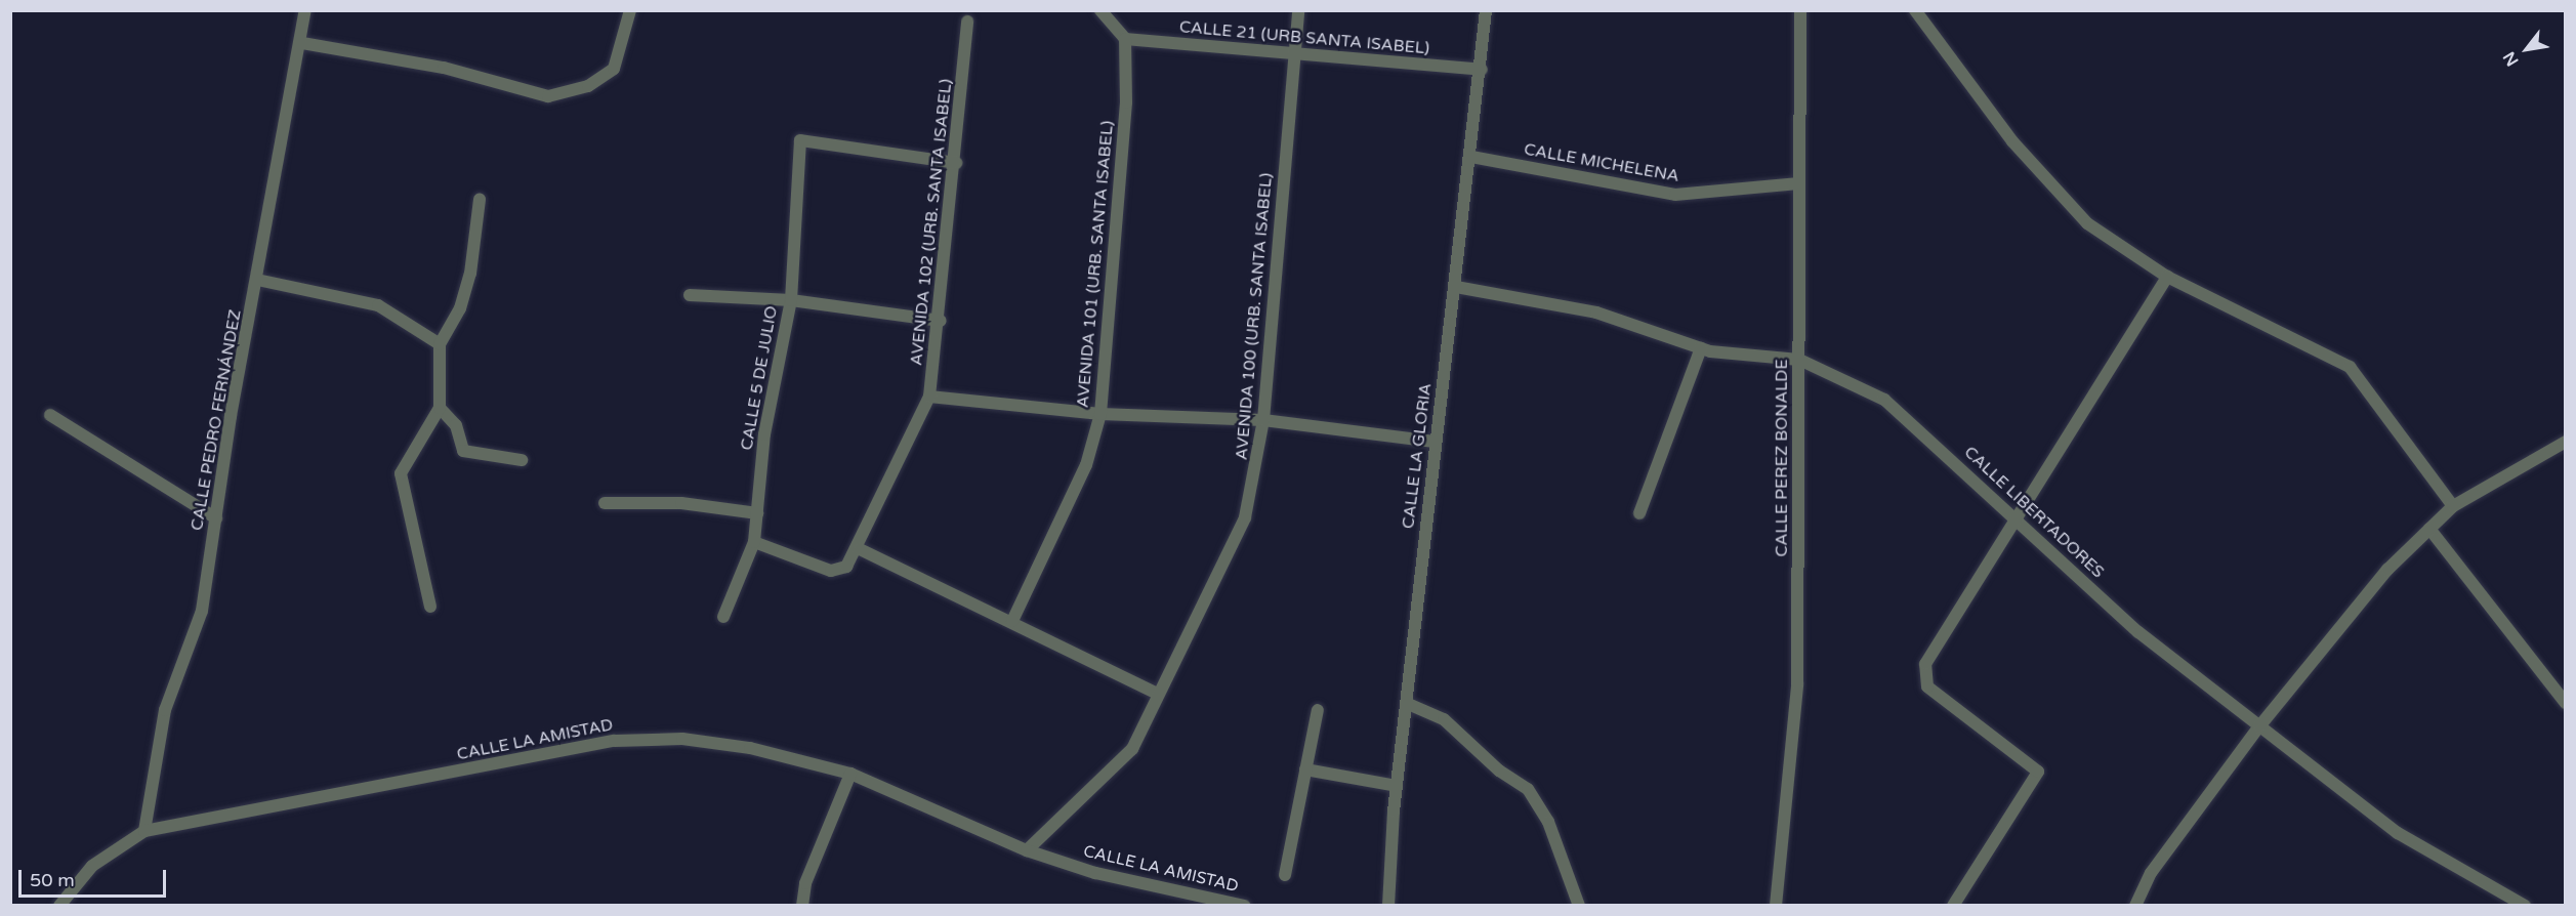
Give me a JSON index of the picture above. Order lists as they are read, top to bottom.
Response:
{
  "streets": {
    "street": [
      "CALLE 21 (URB SANTA ISABEL)",
      "CALLE MICHELENA",
      "AVENIDA 102 (URB. SANTA ISABEL)",
      "AVENIDA 101 (URB. SANTA ISABEL)",
      "AVENIDA 100 (URB. SANTA ISABEL)",
      "CALLE 5 DE JULIO",
      "CALLE PEDRO FERNÁNDEZ",
      "CALLE LA GLORIA",
      "CALLE PEREZ BONALDE",
      "CALLE LIBERTADORES",
      "CALLE LA AMISTAD"
    ]
  },
  "crossings": [
    ["CALLE 21 (URB SANTA ISABEL)", "AVENIDA 101 (URB. SANTA ISABEL)"],
    ["CALLE 21 (URB SANTA ISABEL)", "AVENIDA 100 (URB. SANTA ISABEL)"],
    ["CALLE 21 (URB SANTA ISABEL)", "CALLE LA GLORIA"],
    ["CALLE MICHELENA", "CALLE LA GLORIA"],
    ["CALLE MICHELENA", "CALLE PEREZ BONALDE"],
    ["AVENIDA 102 (URB. SANTA ISABEL)", "CALLE 5 DE JULIO"],
    ["AVENIDA 100 (URB. SANTA ISABEL)", "CALLE LA AMISTAD"],
    ["CALLE PEDRO FERNÁNDEZ", "CALLE LA AMISTAD"],
    ["CALLE LA GLORIA", "CALLE LIBERTADORES"],
    ["CALLE PEREZ BONALDE", "CALLE LIBERTADORES"]
  ],
  "scale_bar": "50 m",
  "north": "bottom left"
}
